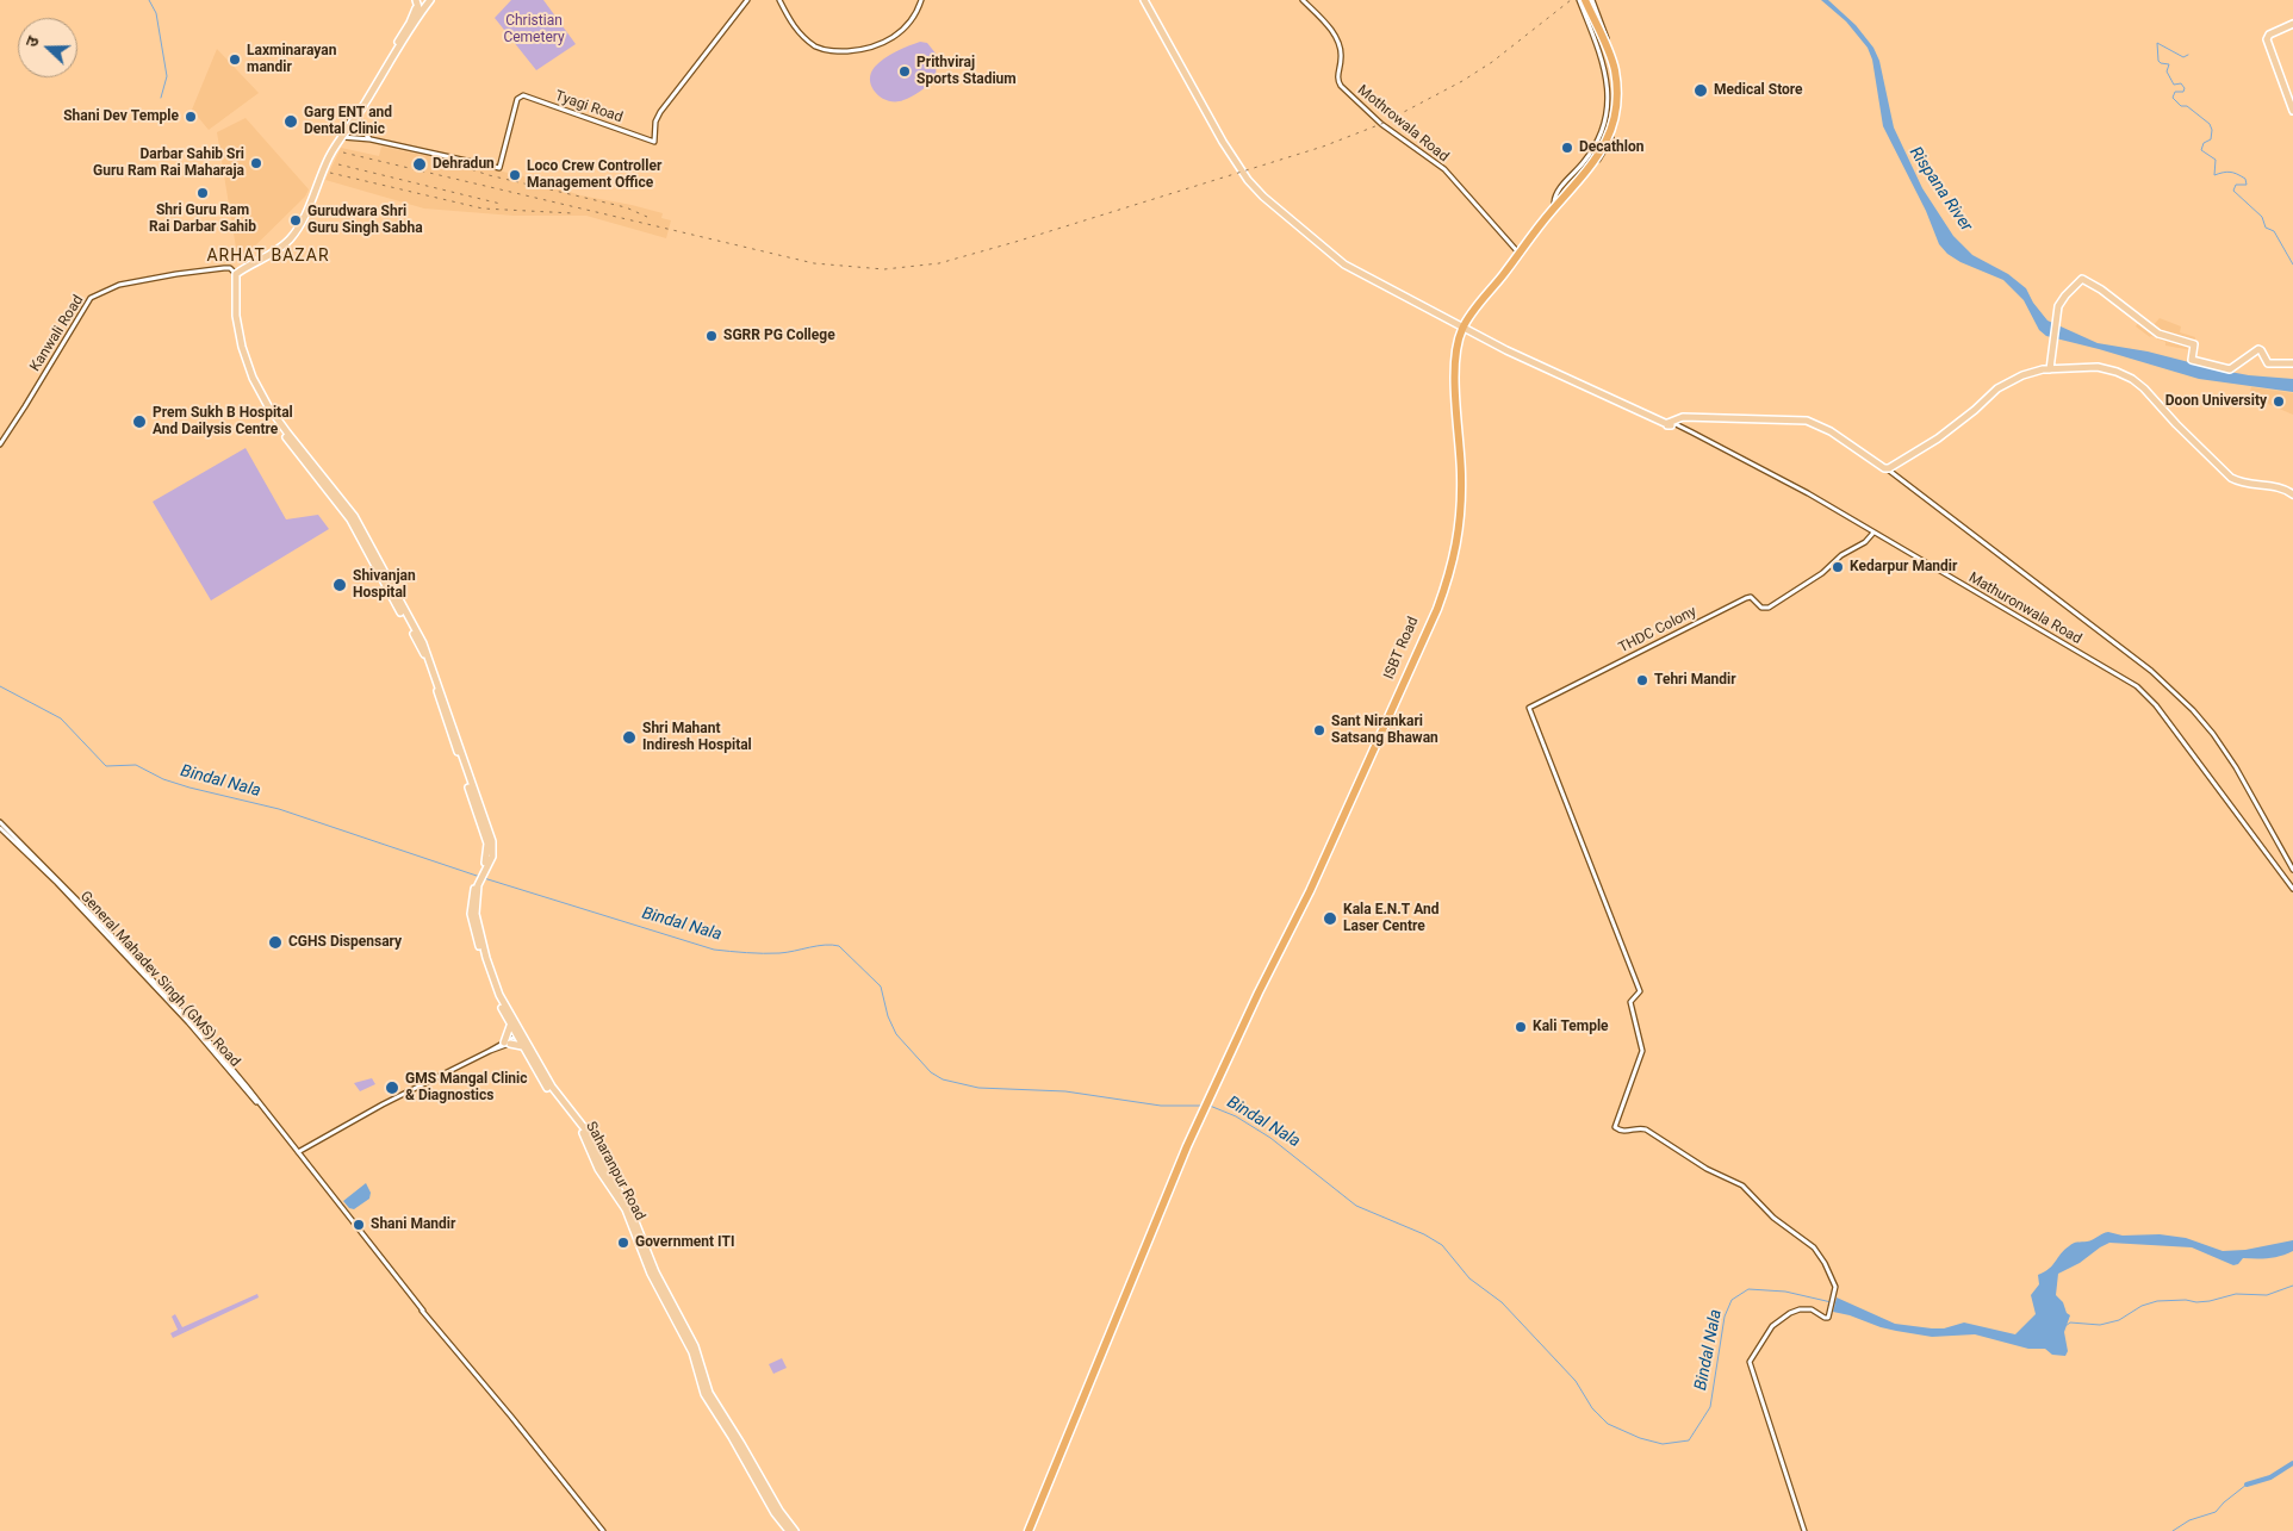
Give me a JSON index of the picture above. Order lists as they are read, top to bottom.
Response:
{
  "streets": {
    "highway": ["ISBT Road"],
    "main road": ["Saharanpur Road"],
    "street": [
      "Tyagi Road",
      "Mothrowala Road",
      "Kanwali Road",
      "Mathuronwala Road",
      "THDC Colony",
      "General Mahadev Singh (GMS) Road"
    ]
  },
  "crossings": [
    ["Mothrowala Road", "ISBT Road"],
    ["Mathuronwala Road", "THDC Colony"]
  ],
  "districts": ["ARHAT BAZAR"],
  "water": ["Rispana River", "Bindal Nala"],
  "parks": ["Christian Cemetery"],
  "places": [
    "Laxminarayan mandir",
    "Prithviraj Sports Stadium",
    "Medical Store",
    "Shani Dev Temple",
    "Garg ENT and Dental Clinic",
    "Decathlon",
    "Darbar Sahib Sri Guru Ram Rai Maharaja",
    "Dehradun",
    "Loco Crew Controller Management Office",
    "Shri Guru Ram Rai Darbar Sahib",
    "Gurudwara Shri Guru Singh Sabha",
    "SGRR PG College",
    "Doon University",
    "Prem Sukh B Hospital And Dailysis Centre",
    "Kedarpur Mandir",
    "Shivanjan Hospital",
    "Tehri Mandir",
    "Sant Nirankari Satsang Bhawan",
    "Shri Mahant Indiresh Hospital",
    "Kala E.N.T And Laser Centre",
    "CGHS Dispensary",
    "Kali Temple",
    "GMS Mangal Clinic & Diagnostics",
    "Shani Mandir",
    "Government ITI"
  ],
  "north": "left"
}
